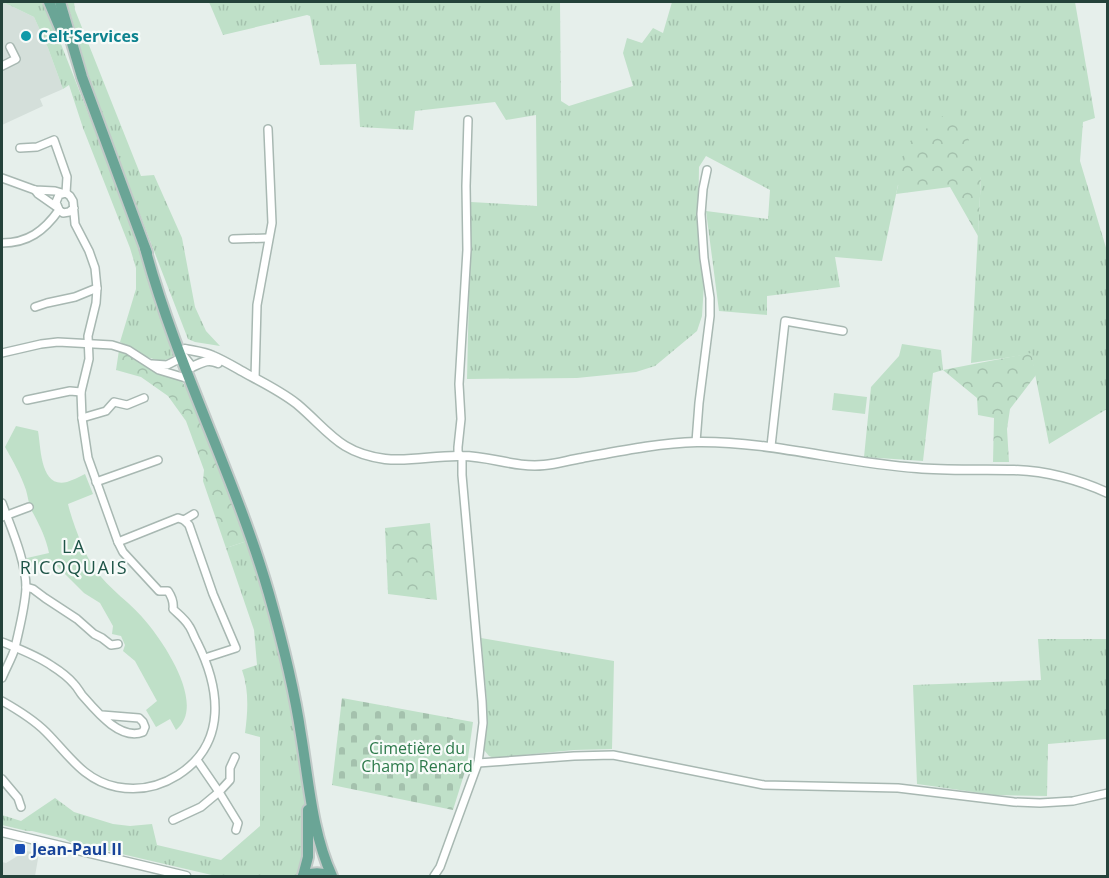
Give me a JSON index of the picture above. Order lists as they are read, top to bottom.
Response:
{
  "districts": ["LA RICOQUAIS"],
  "parks": ["Cimetière du Champ Renard"],
  "places": {
    "other": ["Celt'Services"],
    "transit": ["Jean-Paul II"]
  }
}
